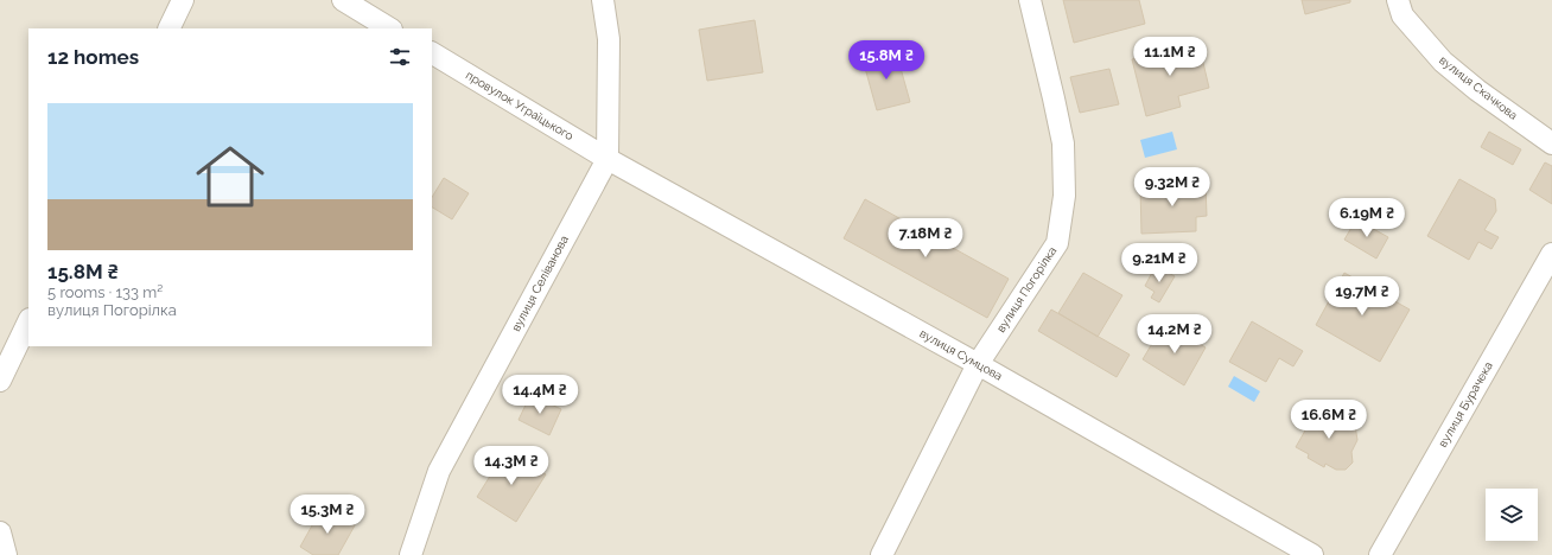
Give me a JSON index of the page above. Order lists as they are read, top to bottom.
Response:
{
  "streets": {
    "street": [
      "вулиця Скачкова",
      "провулок Уграїцького",
      "вулиця Селіванова",
      "вулиця Погорілка",
      "вулиця Сумцова",
      "вулиця Бурачека"
    ]
  },
  "crossings": [
    ["провулок Уграїцького", "вулиця Селіванова"],
    ["провулок Уграїцького", "вулиця Сумцова"],
    ["вулиця Селіванова", "вулиця Сумцова"],
    ["вулиця Погорілка", "вулиця Сумцова"]
  ],
  "page": {
    "heading": "12 homes",
    "price": [
      "11.1M ₴",
      "15.8M ₴",
      "9.32M ₴",
      "6.19M ₴",
      "7.18M ₴",
      "9.21M ₴",
      "19.7M ₴",
      "14.2M ₴",
      "14.4M ₴",
      "16.6M ₴",
      "14.3M ₴",
      "15.3M ₴"
    ],
    "list": [
      {
        "name": "15.8M ₴",
        "note": "5 rooms · 133 m² · вулиця Погорілка"
      }
    ]
  }
}
